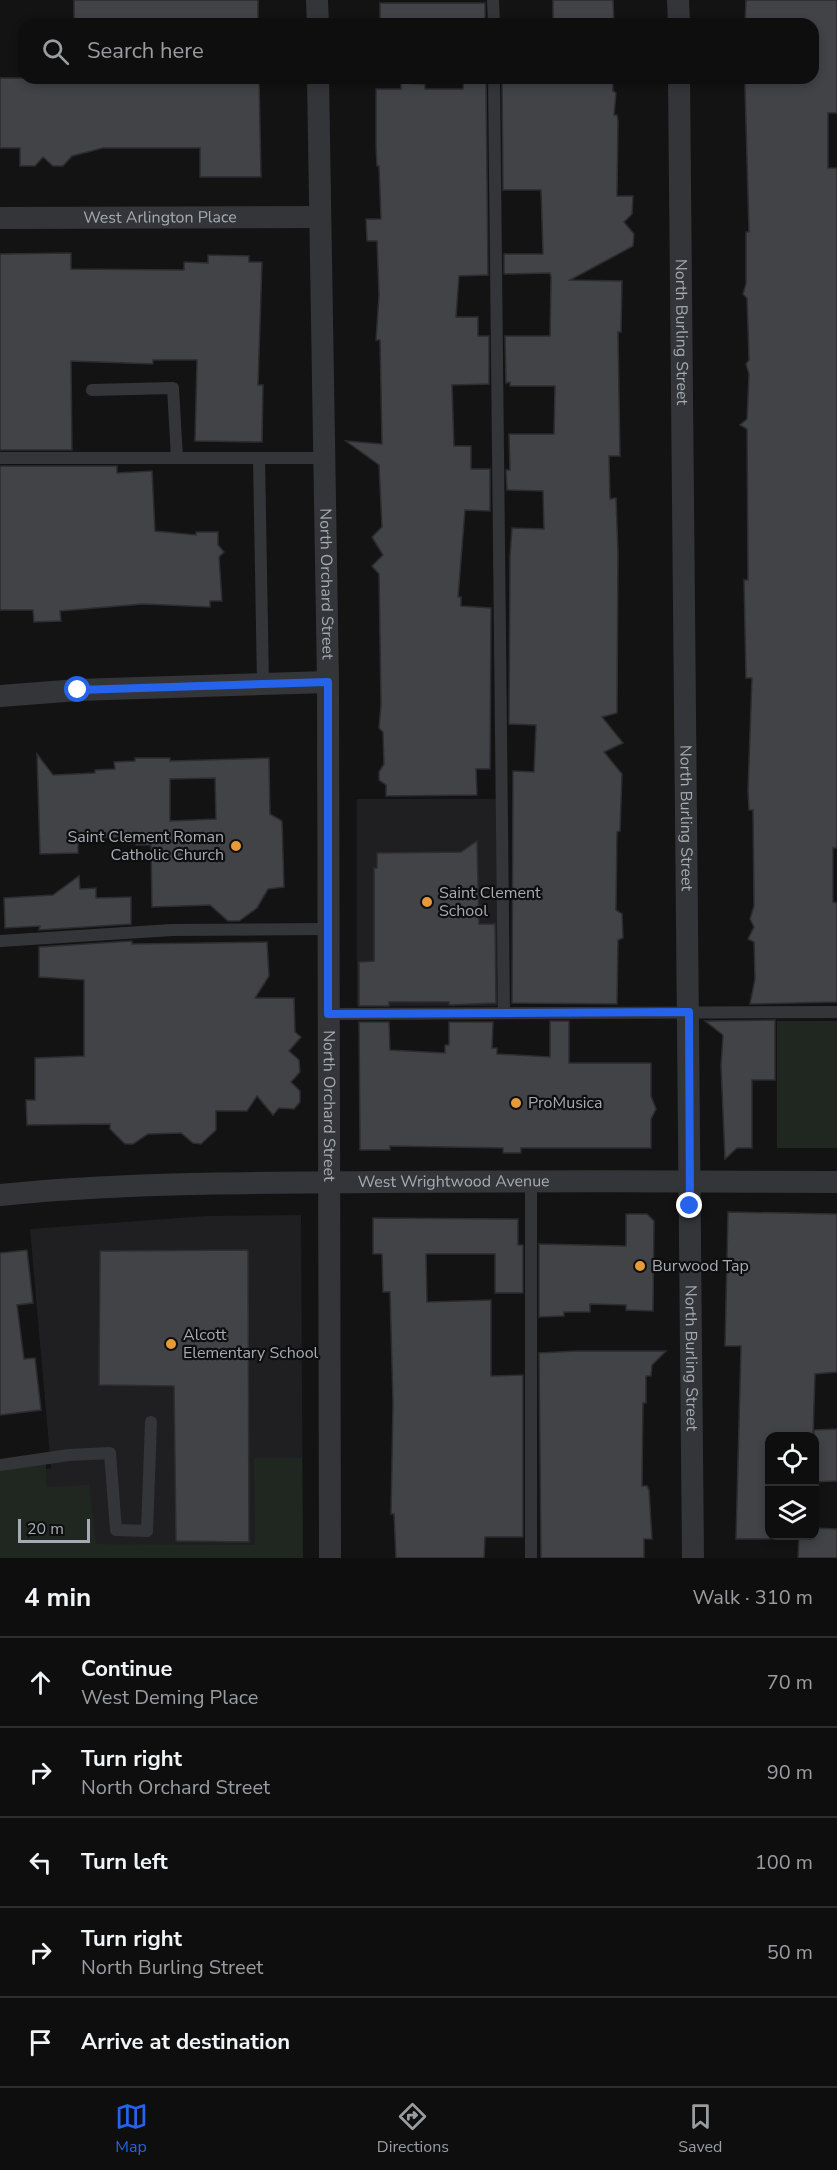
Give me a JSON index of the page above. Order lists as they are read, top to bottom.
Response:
{
  "streets": {
    "street": [
      "West Arlington Place",
      "North Burling Street",
      "North Orchard Street",
      "West Wrightwood Avenue"
    ]
  },
  "crossings": [
    ["West Arlington Place", "North Orchard Street"],
    ["North Burling Street", "West Wrightwood Avenue"],
    ["North Orchard Street", "West Wrightwood Avenue"]
  ],
  "places": [
    "Saint Clement Roman Catholic Church",
    "Saint Clement School",
    "ProMusica",
    "Burwood Tap",
    "Alcott Elementary School"
  ],
  "scale_bar": "20 m",
  "page": {
    "search": "Search here",
    "scale": "20 m",
    "heading": ["4 min", "Walk · 310 m"],
    "list": [
      ["Continue", "West Deming Place", "70 m"],
      ["Turn right", "North Orchard Street", "90 m"],
      ["Turn left", "100 m"],
      ["Turn right", "North Burling Street", "50 m"],
      "Arrive at destination"
    ],
    "nav": ["Map", "Directions", "Saved"]
  }
}
